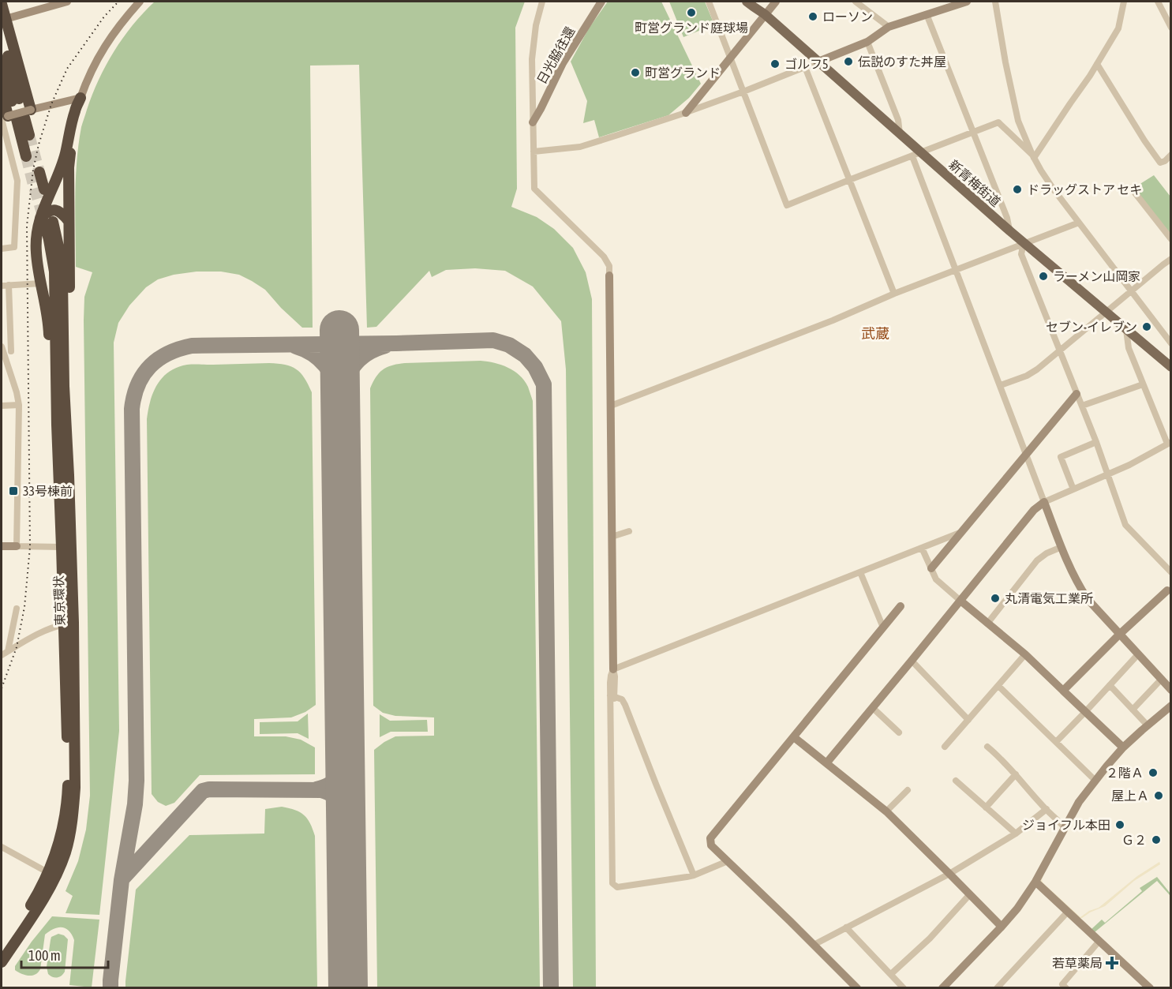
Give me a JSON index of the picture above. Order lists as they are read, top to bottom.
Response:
{
  "streets": {
    "highway": ["東京環状"],
    "main road": ["新青梅街道"],
    "street": ["日光脇往還"]
  },
  "districts": ["武蔵"],
  "places": {
    "other": [
      "町営グランド庭球場",
      "ローソン",
      "伝説のすた丼屋",
      "ゴルフ5",
      "町営グランド",
      "ドラッグストア セキ",
      "ラーメン山岡家",
      "セブン-イレブン",
      "丸清電気工業所",
      "２階Ａ",
      "屋上Ａ",
      "ジョイフル本田",
      "Ｇ２"
    ],
    "transit": ["33号棟前"],
    "health": ["若草薬局"]
  },
  "scale_bar": "100 m"
}
